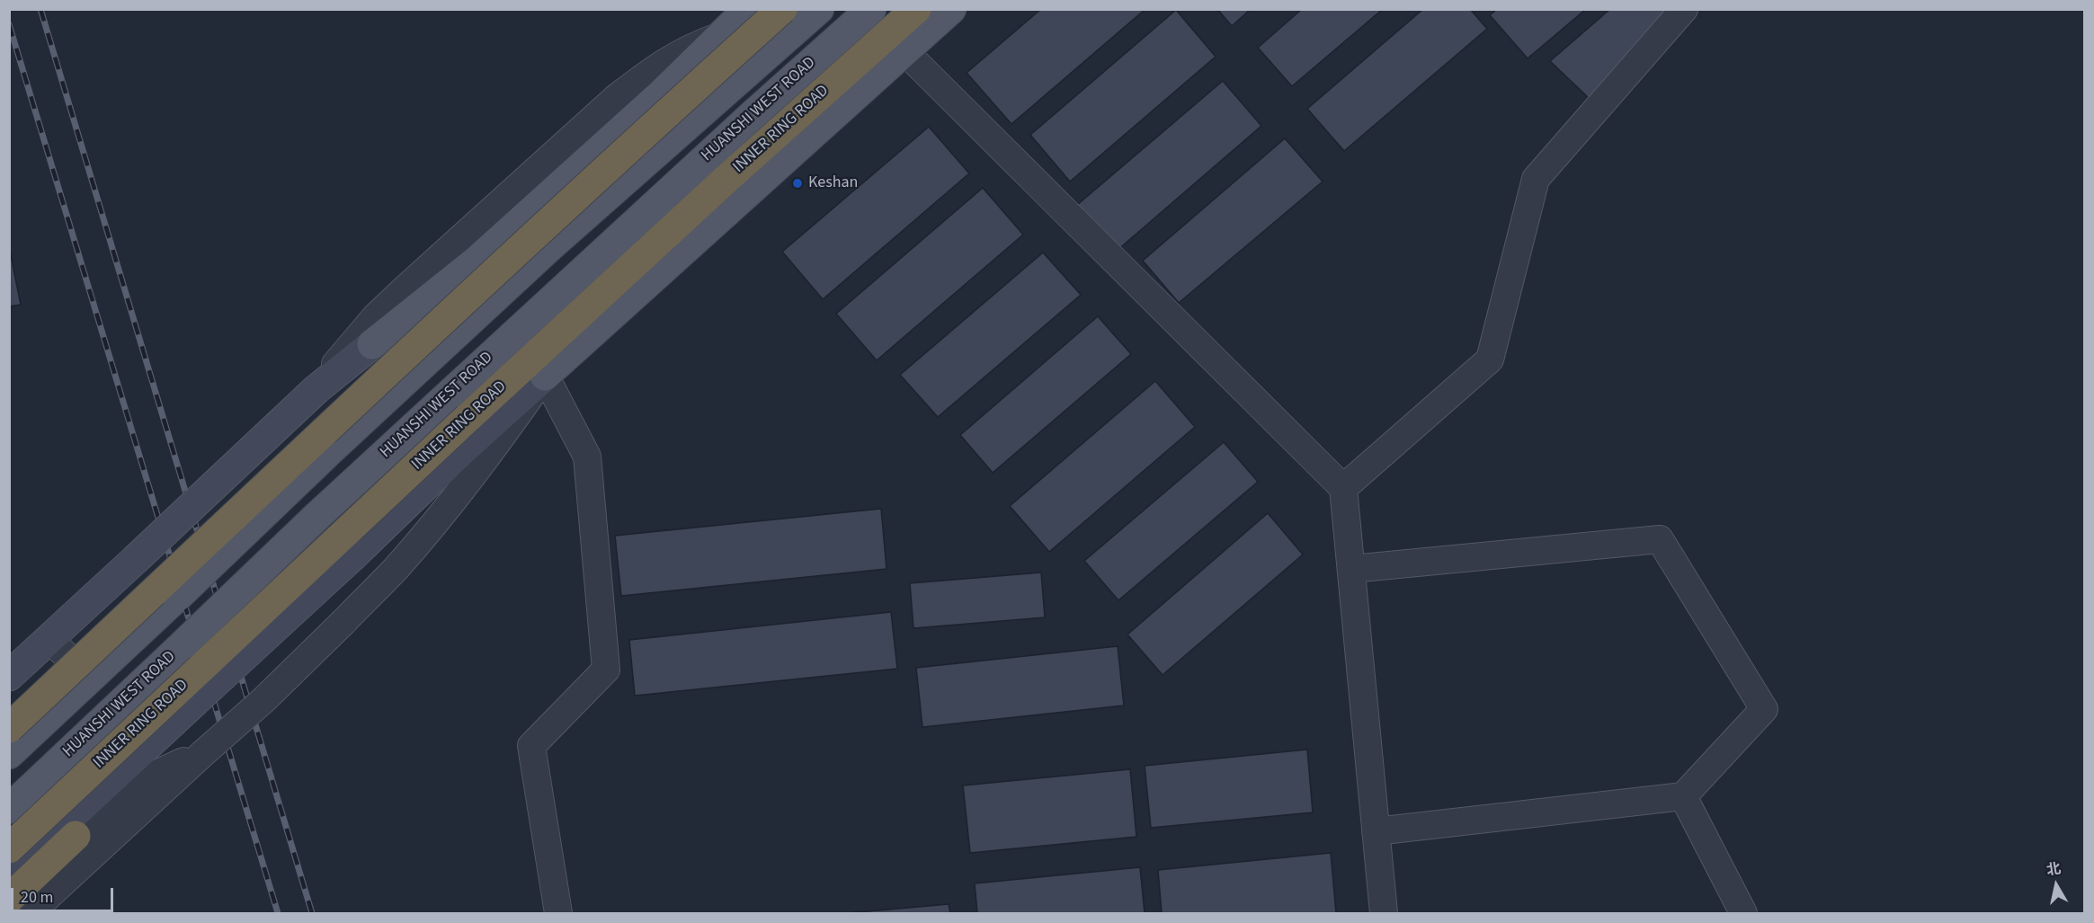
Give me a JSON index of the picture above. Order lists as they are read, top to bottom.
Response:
{
  "streets": {
    "highway": ["INNER RING ROAD"],
    "main road": ["HUANSHI WEST ROAD"]
  },
  "places": ["Keshan"],
  "scale_bar": "20 m",
  "north": "top"
}
